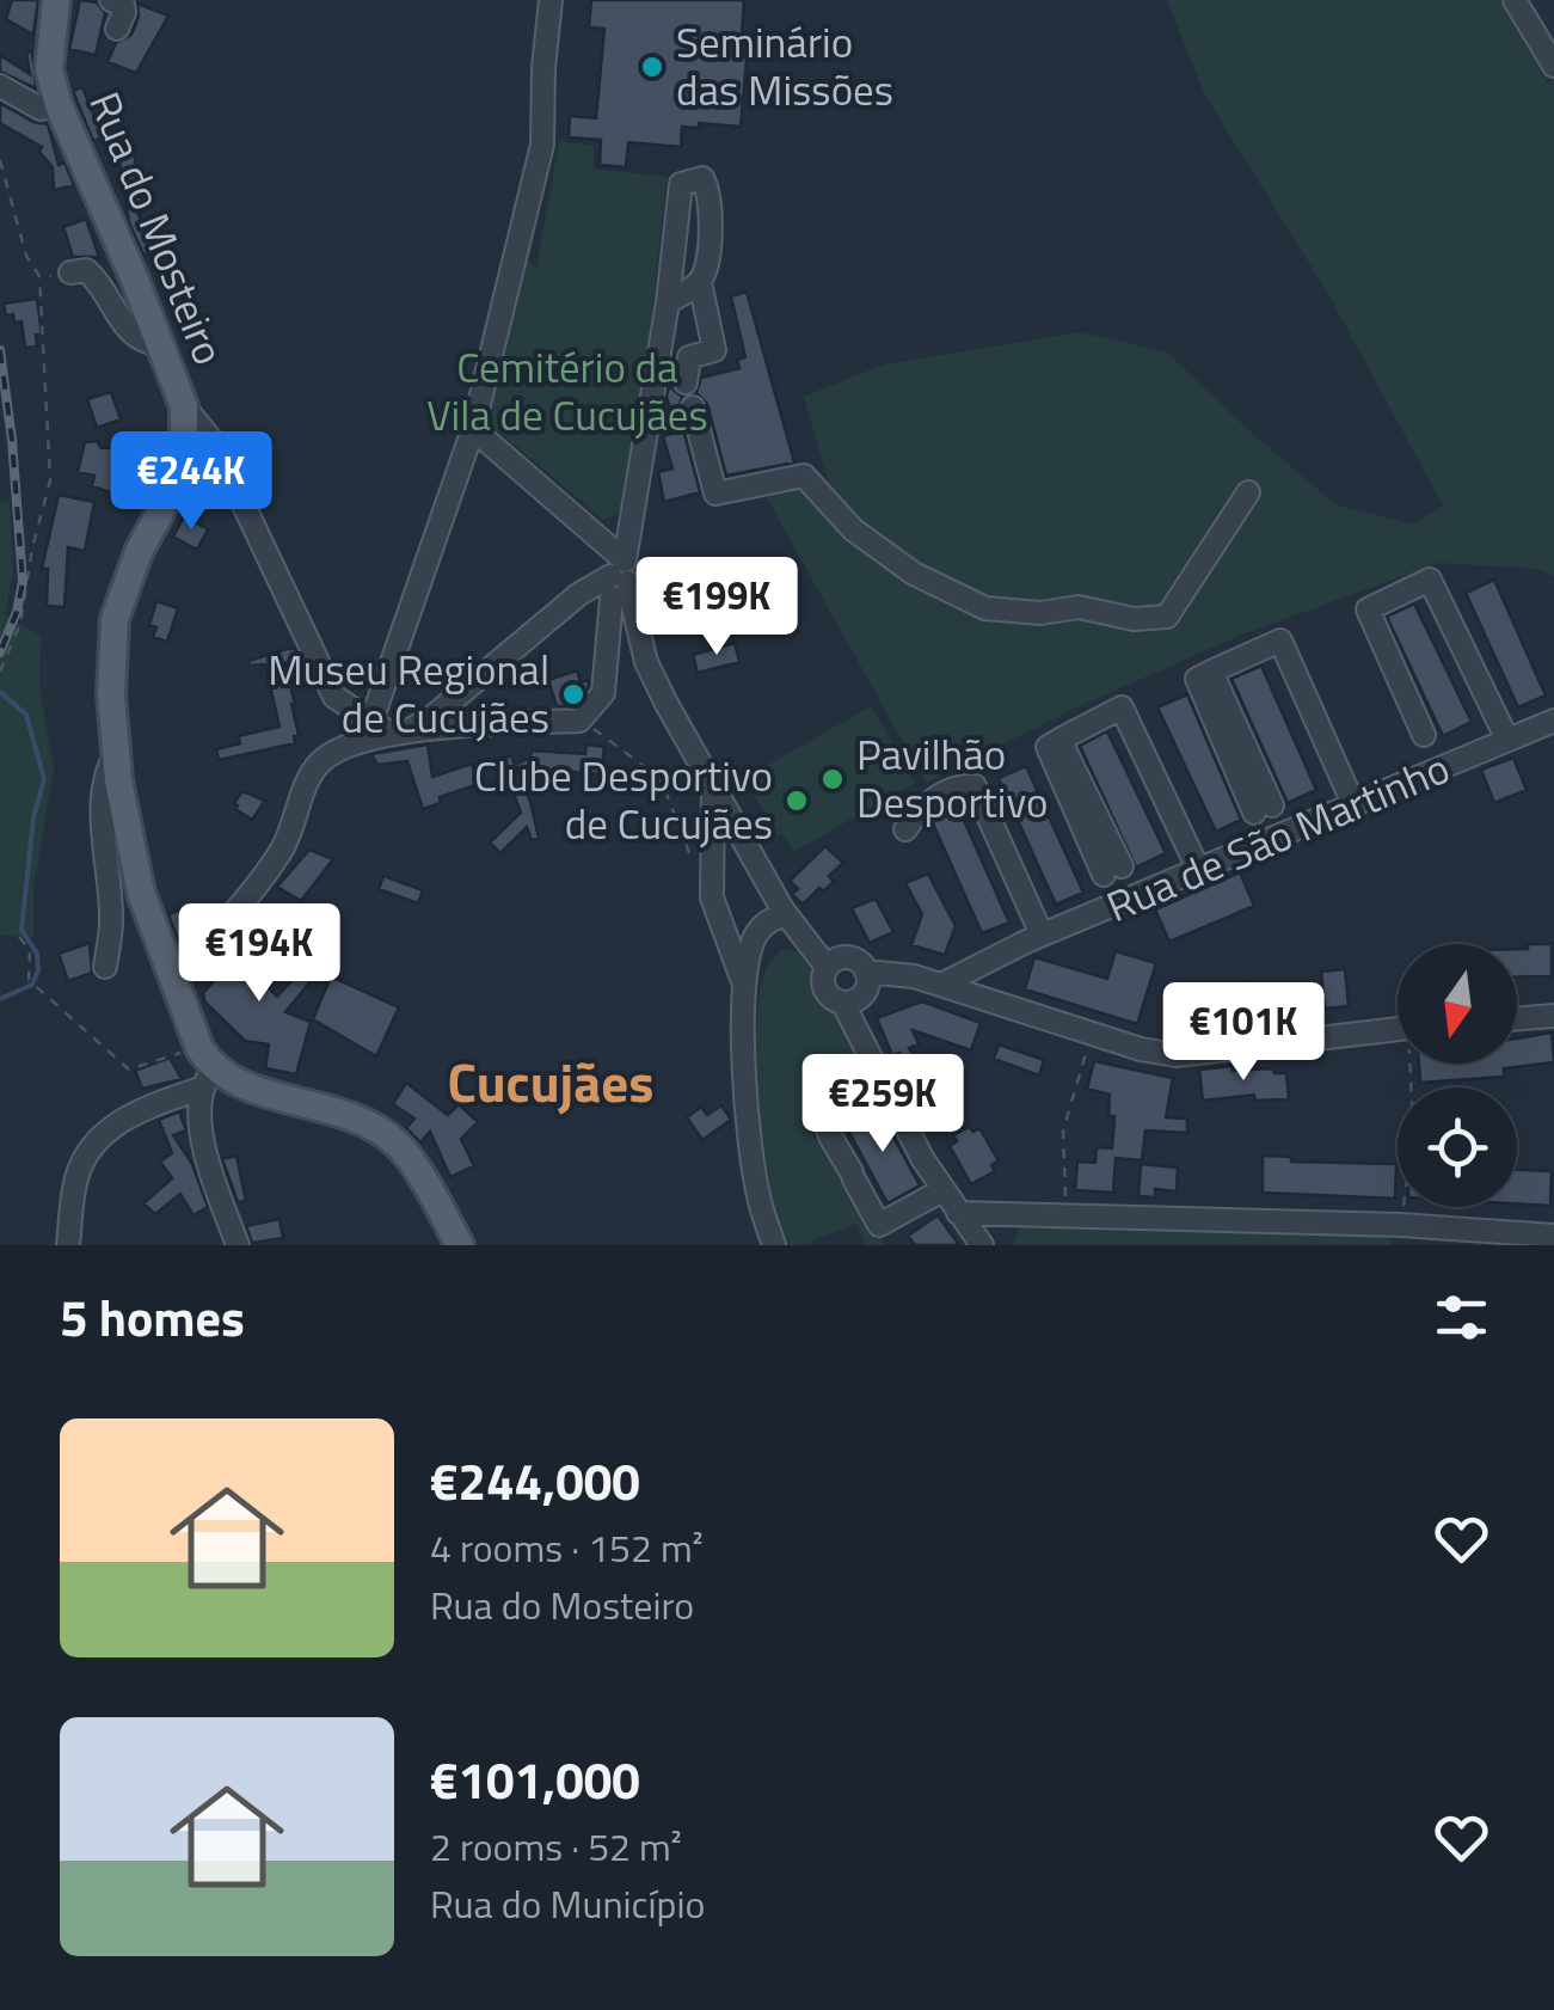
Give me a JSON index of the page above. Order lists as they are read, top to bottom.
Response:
{
  "streets": {
    "main road": ["Rua do Mosteiro"],
    "street": ["Rua de São Martinho"]
  },
  "districts": ["Cucujães"],
  "parks": ["Cemitério da Vila de Cucujães"],
  "places": [
    "Seminário das Missões",
    "Museu Regional de Cucujães",
    "Pavilhão Desportivo",
    "Clube Desportivo de Cucujães"
  ],
  "north": "bottom",
  "page": {
    "price": [
      "€244K",
      "€199K",
      "€194K",
      "€101K",
      "€259K"
    ],
    "heading": "5 homes",
    "list": [
      {
        "name": "€244,000",
        "note": "4 rooms · 152 m² · Rua do Mosteiro"
      },
      {
        "name": "€101,000",
        "note": "2 rooms · 52 m² · Rua do Município"
      }
    ]
  }
}
